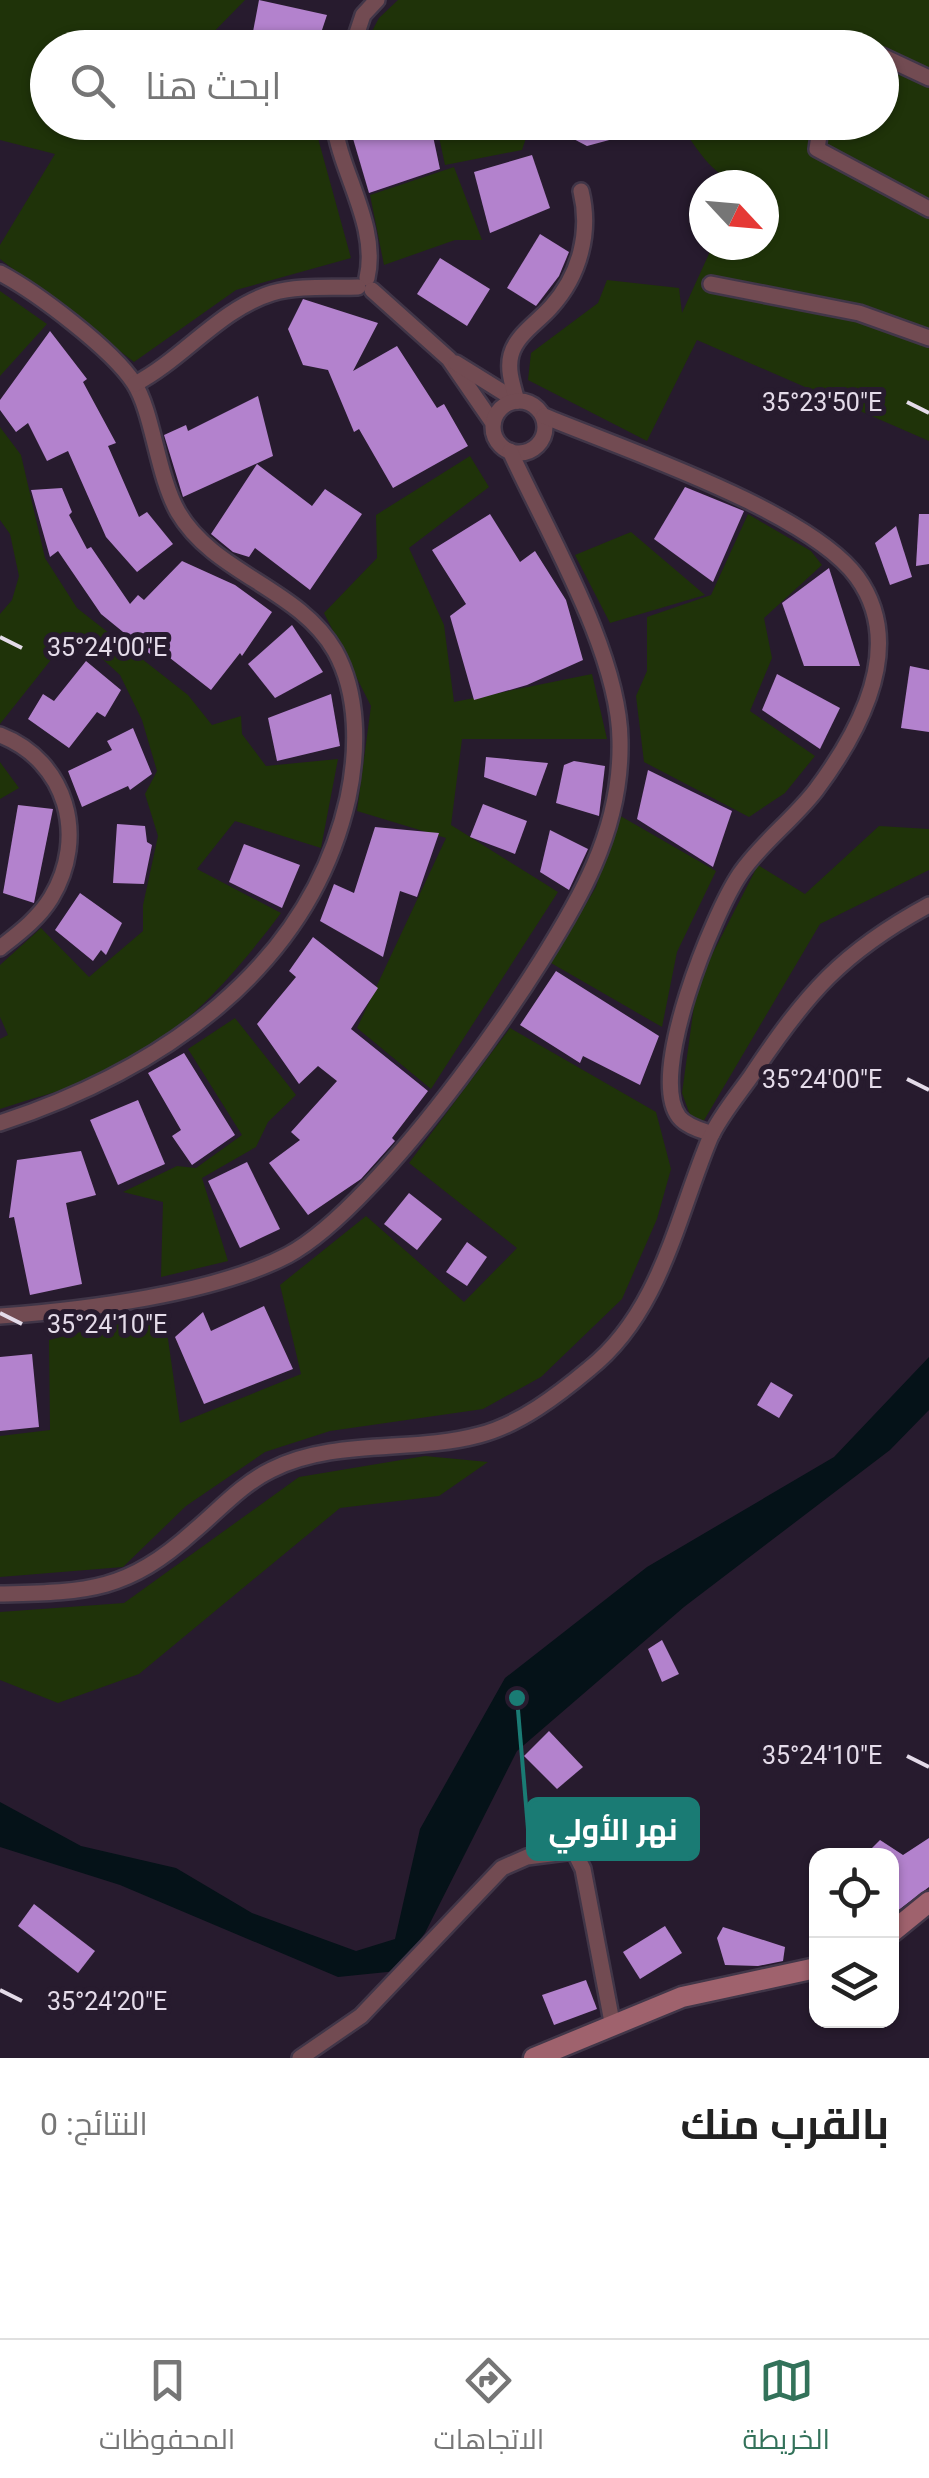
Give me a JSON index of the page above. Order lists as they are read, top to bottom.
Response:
{
  "places": ["نهر الأولي"],
  "north": "bottom right",
  "page": {
    "search": "ابحث هنا",
    "heading": ["بالقرب منك", "النتائج: 0"],
    "nav": ["الخريطة", "الاتجاهات", "المحفوظات"]
  },
  "coordinates": [
    "35°23'50\"E",
    "35°24'00\"E",
    "35°24'10\"E",
    "35°24'20\"E"
  ]
}
